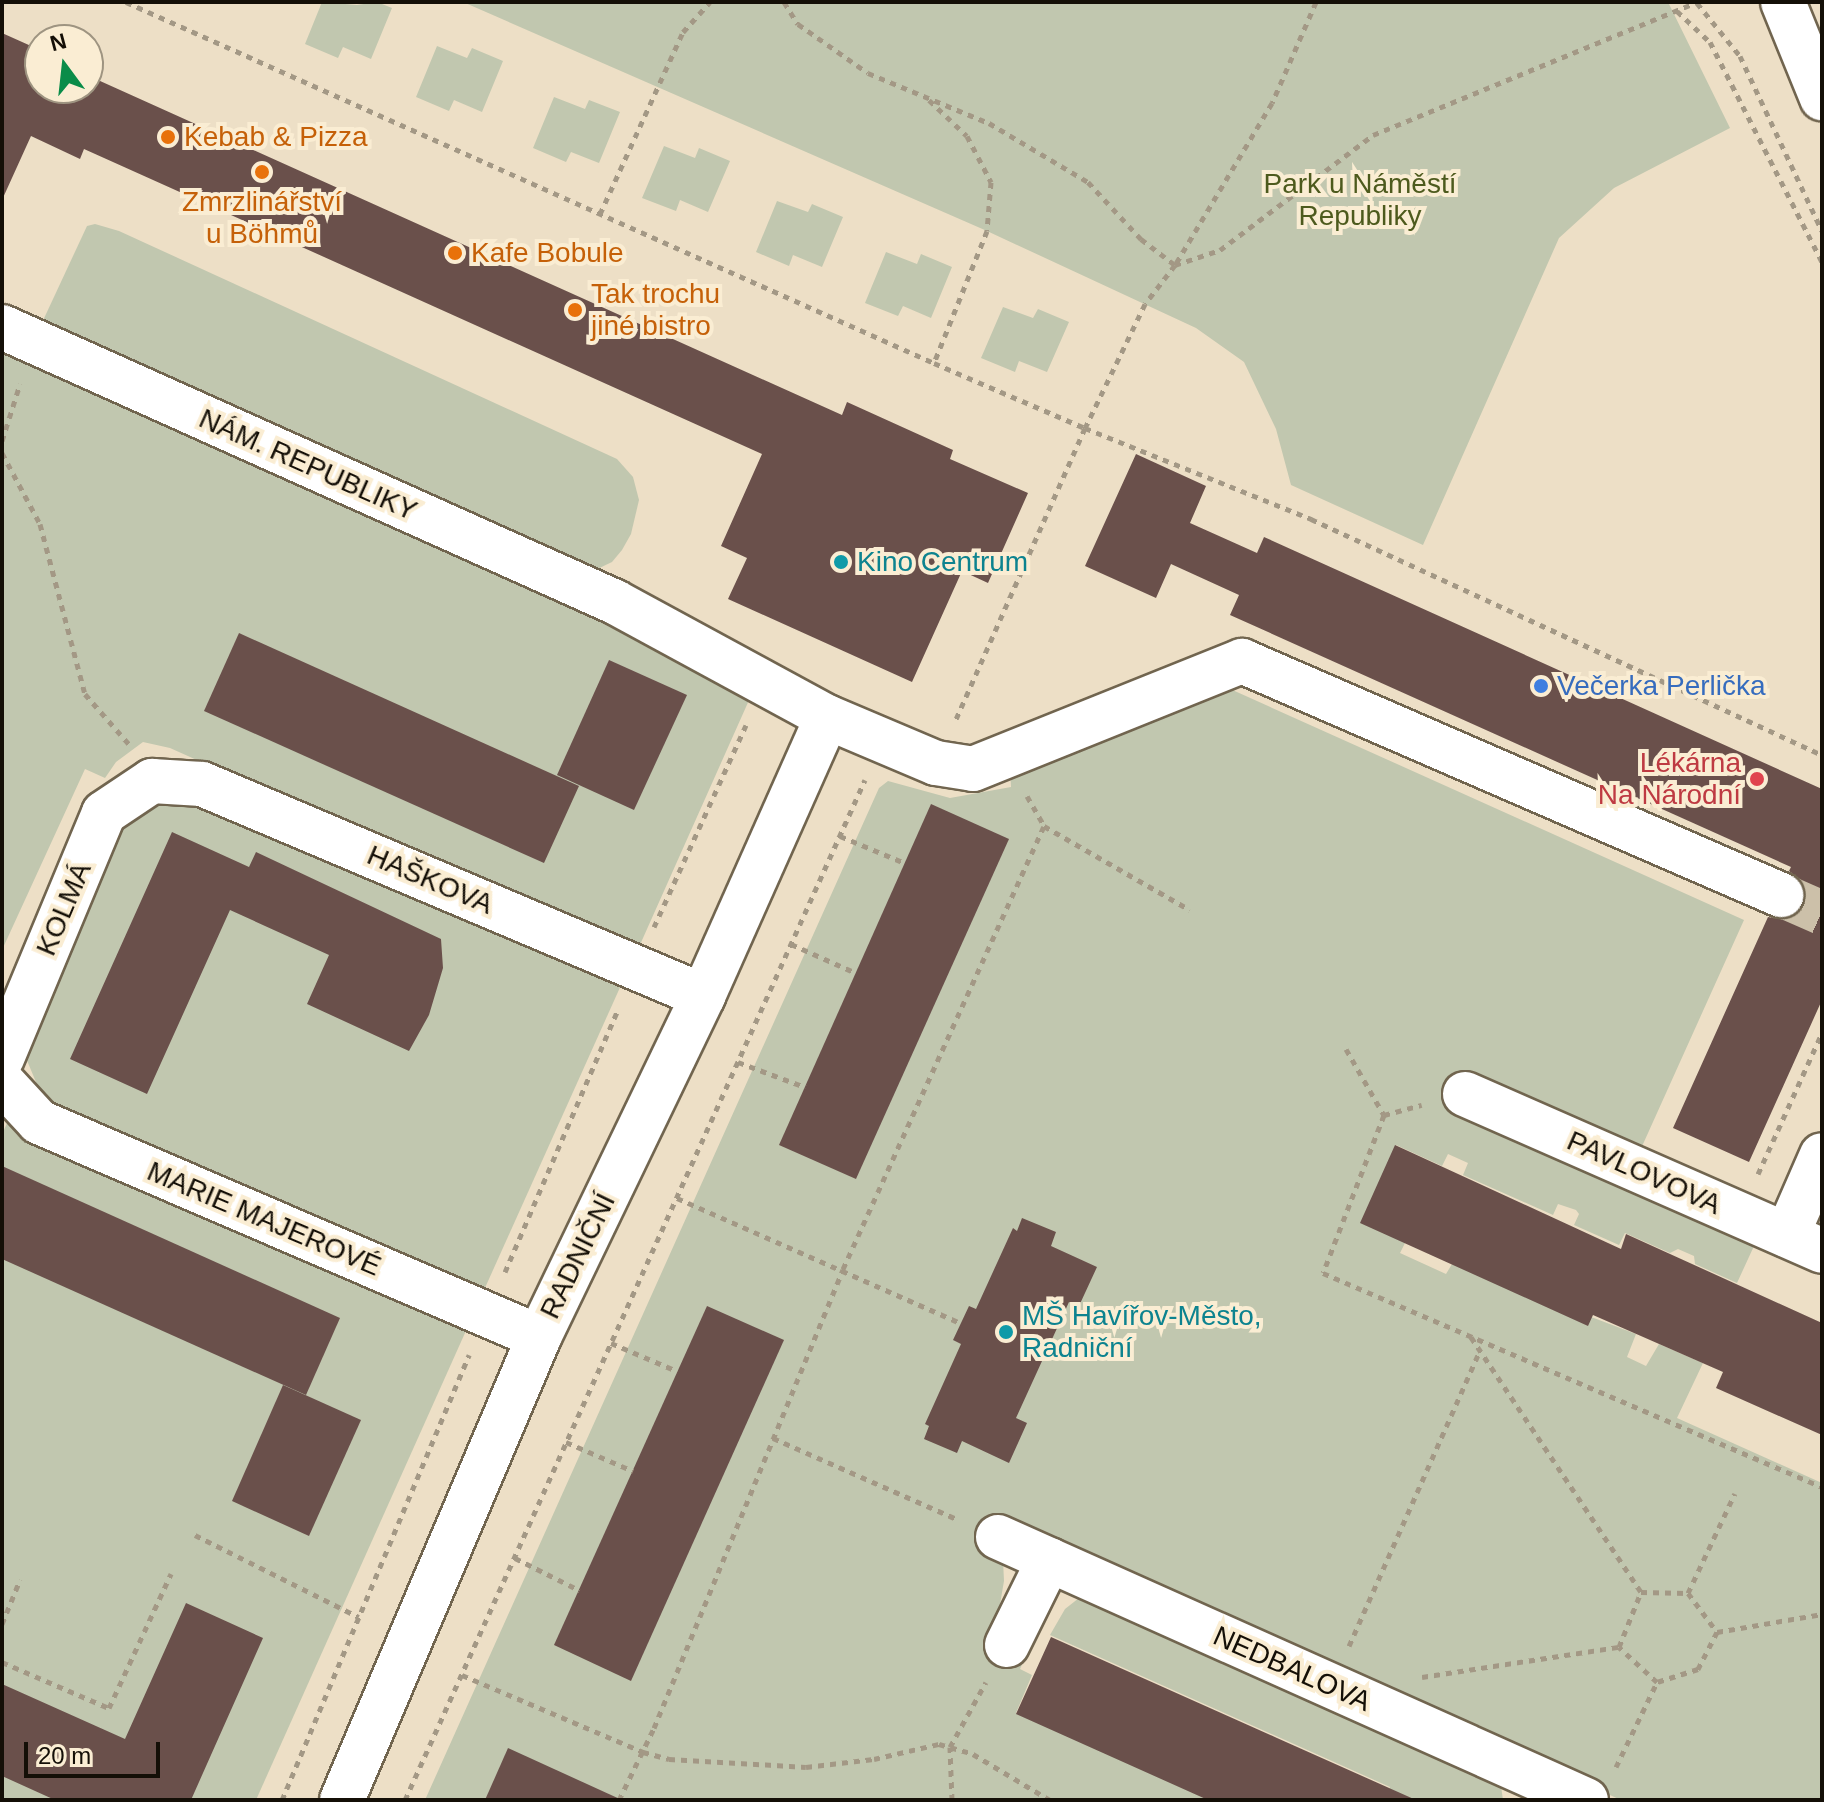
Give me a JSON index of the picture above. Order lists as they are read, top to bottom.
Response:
{
  "streets": {
    "street": [
      "NÁM. REPUBLIKY",
      "HAŠKOVA",
      "KOLMÁ",
      "PAVLOVOVA",
      "MARIE MAJEROVÉ",
      "RADNIČNÍ",
      "NEDBALOVA"
    ]
  },
  "crossings": [
    ["NÁM. REPUBLIKY", "RADNIČNÍ"],
    ["HAŠKOVA", "KOLMÁ"],
    ["HAŠKOVA", "RADNIČNÍ"],
    ["MARIE MAJEROVÉ", "RADNIČNÍ"]
  ],
  "parks": ["Park u Náměstí Republiky"],
  "places": [
    "Kebab & Pizza",
    "Zmrzlinářství u Böhmů",
    "Kafe Bobule",
    "Tak trochu jiné bistro",
    "Kino Centrum",
    "Večerka Perlička",
    "Lékárna Na Národní",
    "MŠ Havířov-Město, Radniční"
  ],
  "scale_bar": "20 m",
  "north": "top"
}
